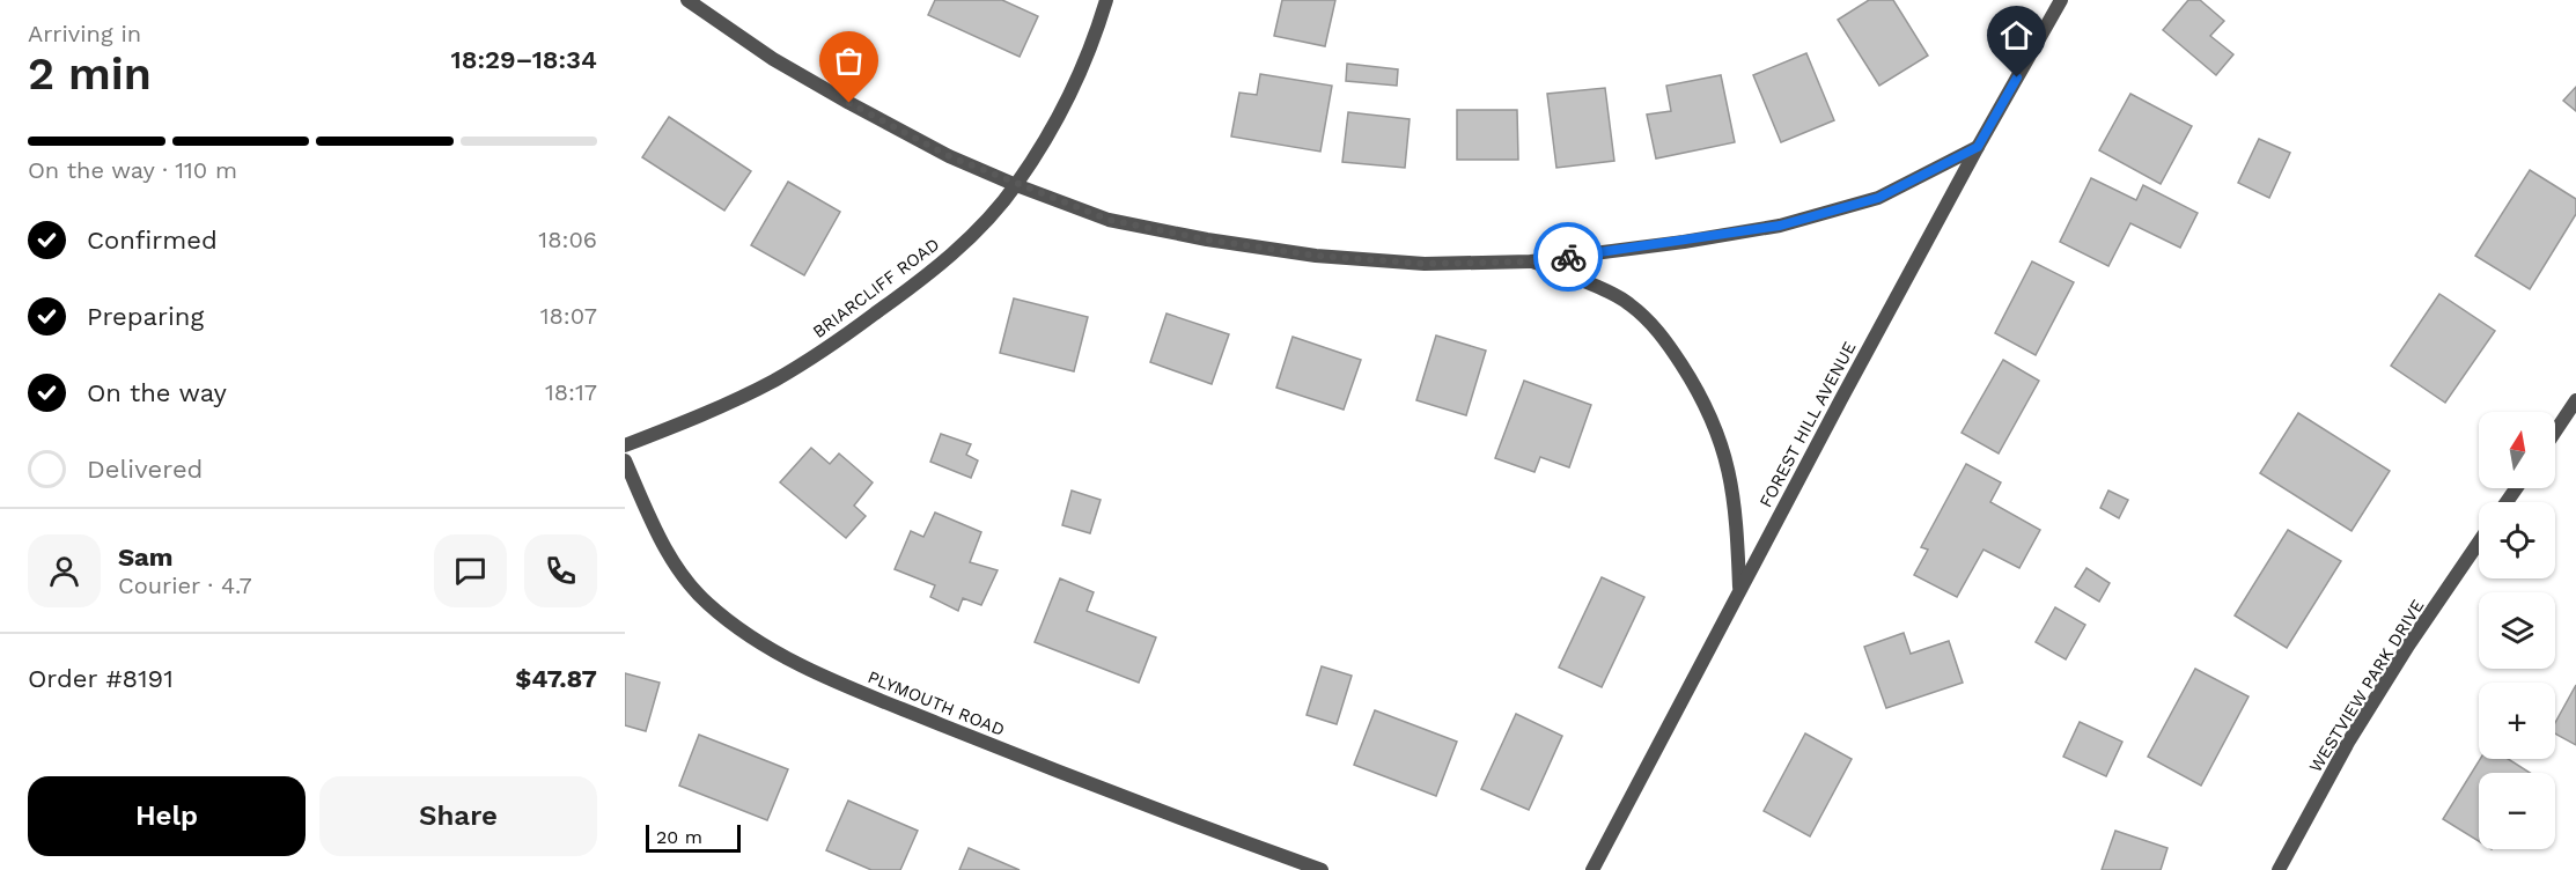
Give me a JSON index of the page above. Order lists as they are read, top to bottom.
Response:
{
  "streets": {
    "street": [
      "BRIARCLIFF ROAD",
      "FOREST HILL AVENUE",
      "WESTVIEW PARK DRIVE",
      "PLYMOUTH ROAD"
    ]
  },
  "scale_bar": "20 m",
  "north": "top",
  "page": {
    "heading": ["2 min", "Arriving in", "18:29–18:34"],
    "panel": [
      "Sam",
      "Courier · 4.7",
      "Order #8191",
      "$47.87"
    ],
    "bar": "On the way · 110 m",
    "list": [
      ["Confirmed", "18:06"],
      ["Preparing", "18:07"],
      ["On the way", "18:17"],
      "Delivered"
    ],
    "map_buttons": ["+", "−"],
    "buttons": ["Help", "Share"],
    "scale": "20 m"
  }
}
